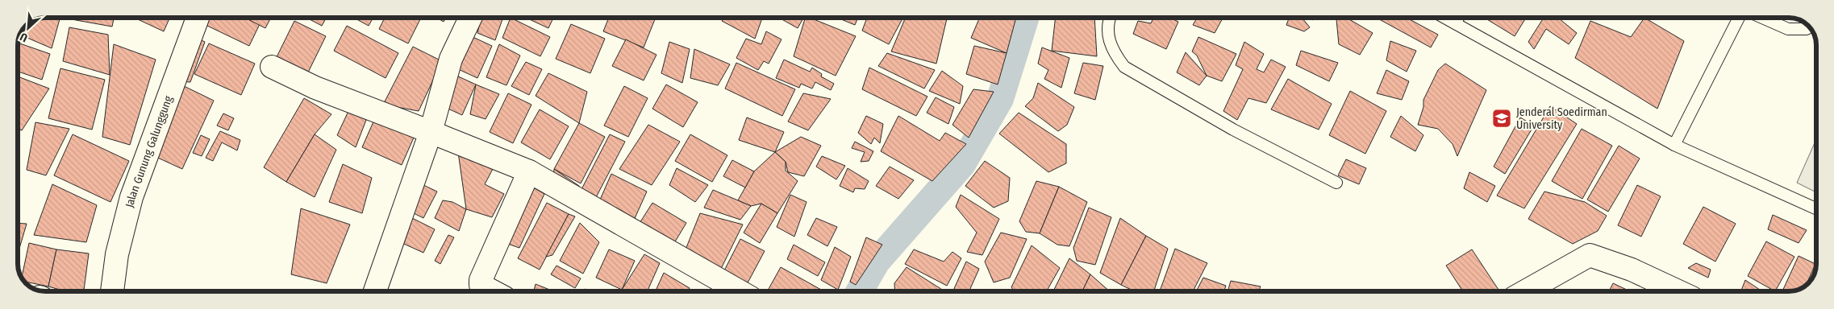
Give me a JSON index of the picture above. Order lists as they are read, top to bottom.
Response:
{
  "streets": {
    "street": ["Jalan Gunung Galunggung"]
  },
  "places": {
    "school or university": ["Jenderal Soedirman University"]
  },
  "north": "bottom left"
}
